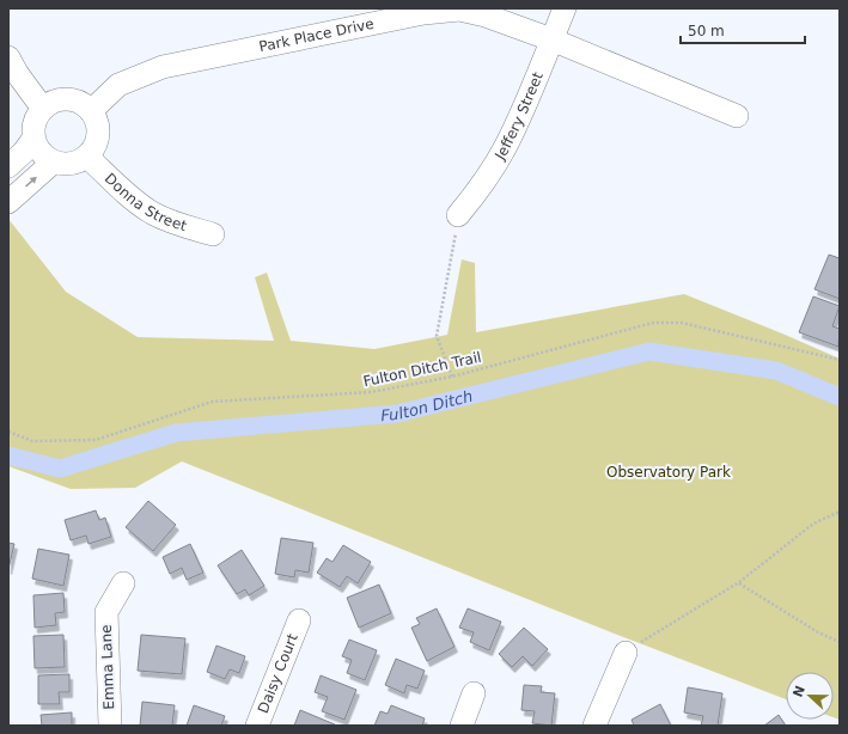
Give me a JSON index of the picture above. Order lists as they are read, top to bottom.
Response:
{
  "streets": {
    "street": [
      "Park Place Drive",
      "Jeffery Street",
      "Donna Street",
      "Emma Lane",
      "Daisy Court"
    ],
    "path": ["Fulton Ditch Trail"]
  },
  "crossings": [
    ["Park Place Drive", "Jeffery Street"],
    ["Park Place Drive", "Donna Street"]
  ],
  "water": ["Fulton Ditch"],
  "parks": ["Observatory Park"],
  "scale_bar": "50 m",
  "north": "left"
}
